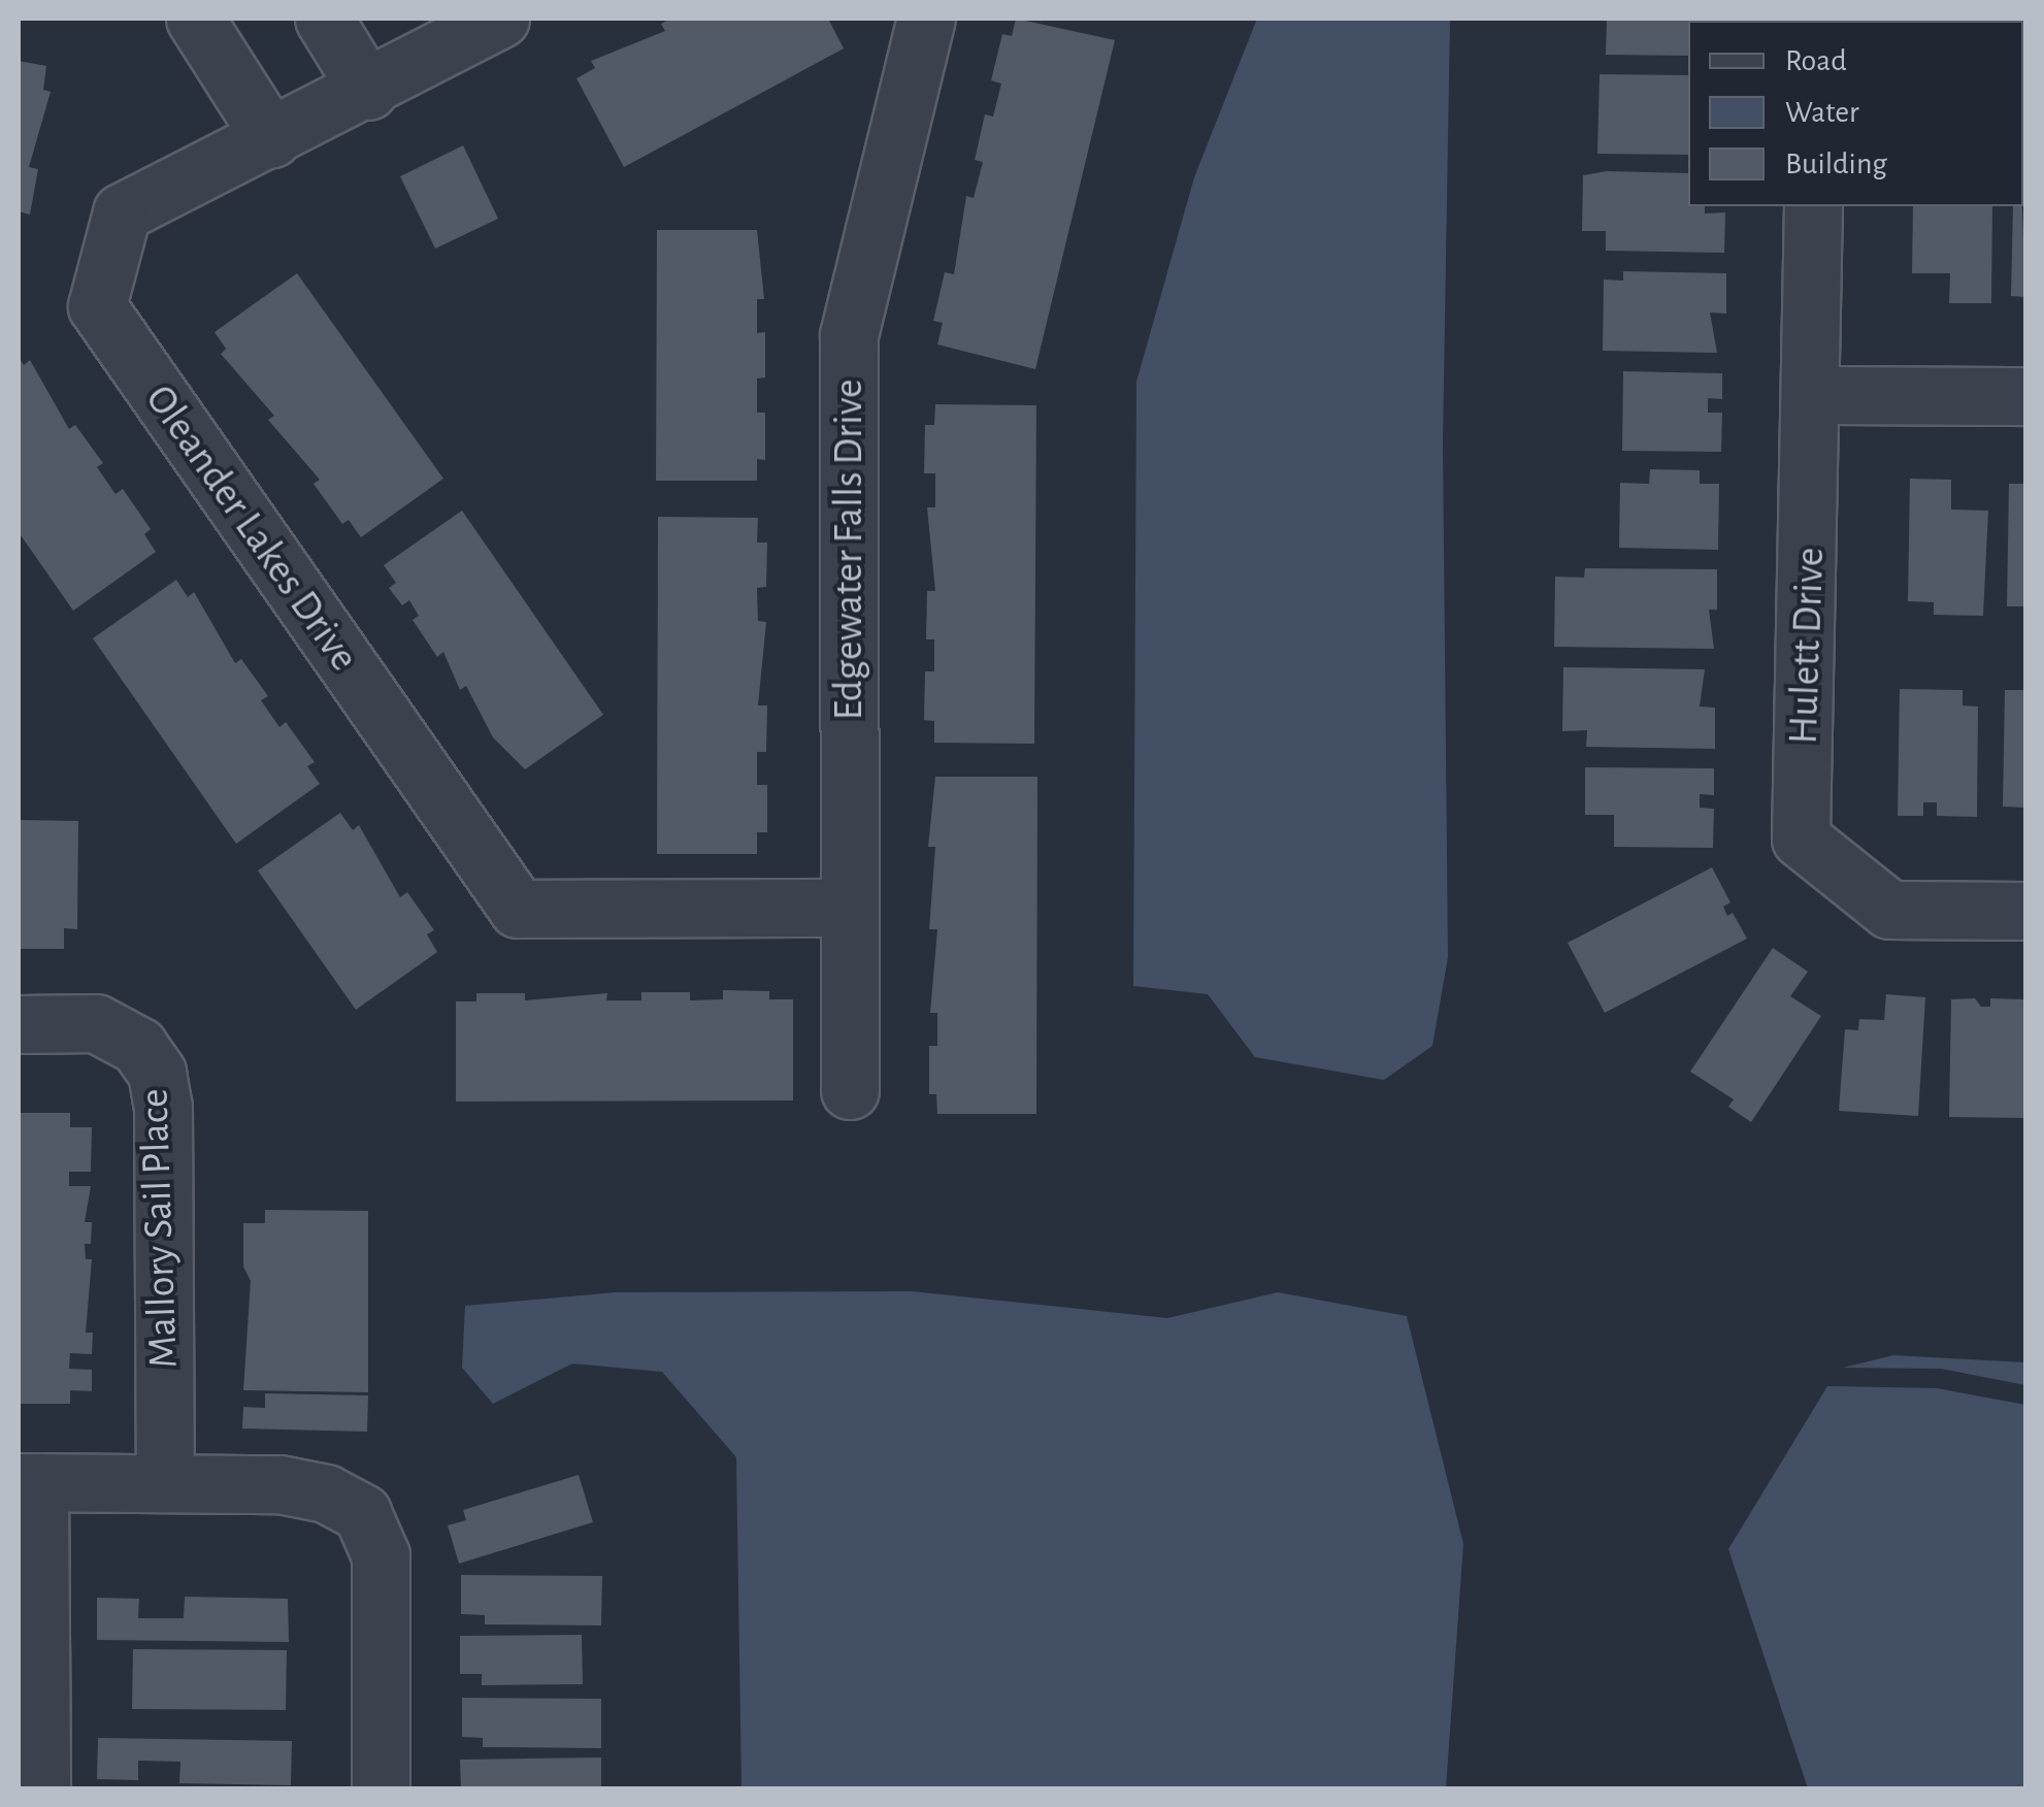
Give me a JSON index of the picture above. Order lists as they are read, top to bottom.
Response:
{
  "streets": {
    "street": [
      "Oleander Lakes Drive",
      "Edgewater Falls Drive",
      "Hulett Drive",
      "Mallory Sail Place"
    ]
  },
  "crossings": [
    ["Oleander Lakes Drive", "Edgewater Falls Drive"]
  ],
  "legend": ["Road", "Water", "Building"]
}
